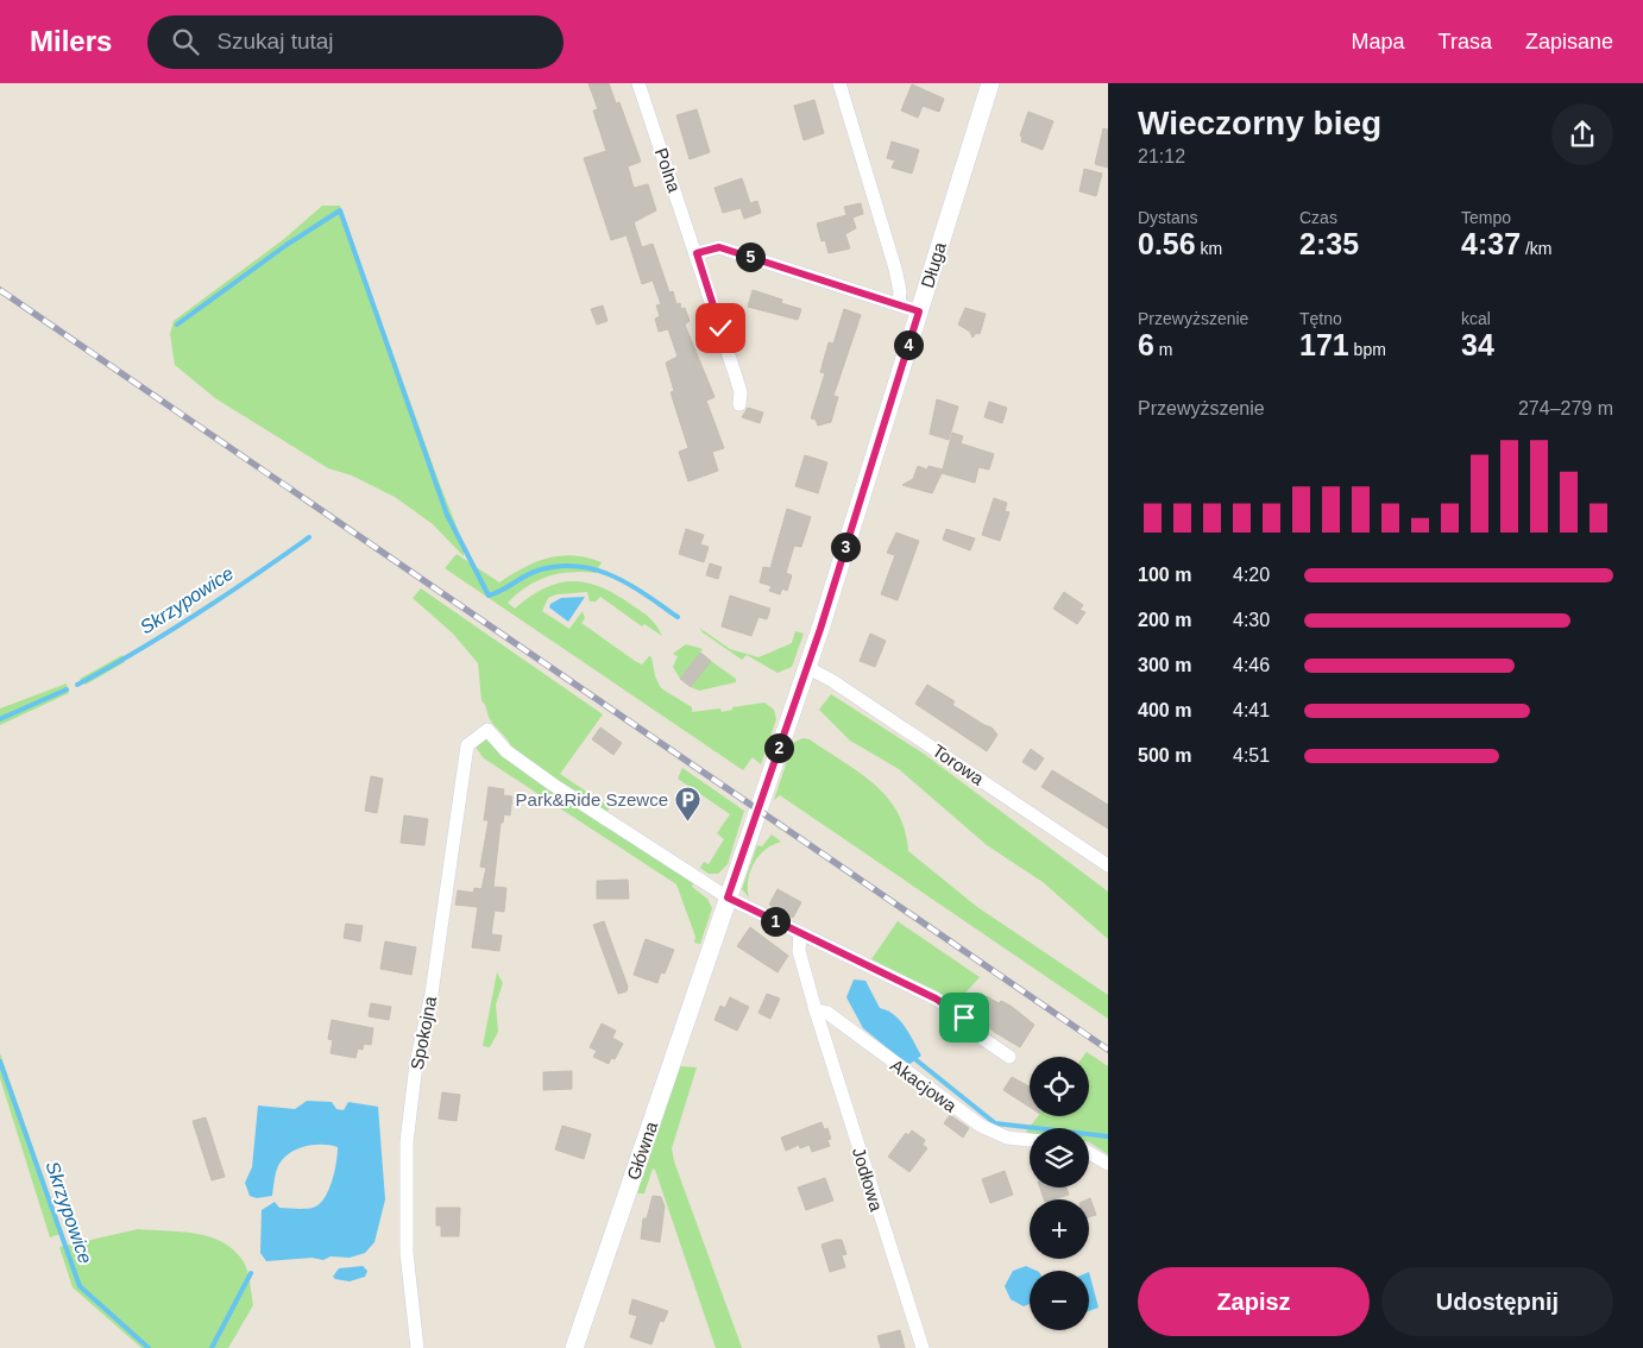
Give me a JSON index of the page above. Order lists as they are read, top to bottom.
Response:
{
  "streets": {
    "street": [
      "Polna",
      "Długa",
      "Torowa",
      "Spokojna",
      "Akacjowa",
      "Główna",
      "Jodłowa"
    ]
  },
  "crossings": [
    ["Długa", "Torowa"],
    ["Długa", "Spokojna"],
    ["Długa", "Główna"],
    ["Akacjowa", "Jodłowa"]
  ],
  "water": ["Skrzypowice"],
  "places": {
    "parking": ["Park&Ride Szewce"]
  },
  "page": {
    "header": "Milers",
    "search": "Szukaj tutaj",
    "nav": ["Mapa", "Trasa", "Zapisane"],
    "heading": ["Wieczorny bieg", "21:12"],
    "stats": [
      ["Dystans", "0.56 km"],
      ["Czas", "2:35"],
      ["Tempo", "4:37 /km"],
      ["Przewyższenie", "6 m"],
      ["Tętno", "171 bpm"],
      ["kcal", "34"]
    ],
    "pins": [
      "5",
      "4",
      "3",
      "2",
      "1"
    ],
    "chart": ["Przewyższenie", "274–279 m"],
    "list": [
      {
        "name": "100 m",
        "note": "4:20"
      },
      {
        "name": "200 m",
        "note": "4:30"
      },
      {
        "name": "300 m",
        "note": "4:46"
      },
      {
        "name": "400 m",
        "note": "4:41"
      },
      {
        "name": "500 m",
        "note": "4:51"
      }
    ],
    "map_buttons": ["+", "−"],
    "buttons": ["Zapisz", "Udostępnij"]
  }
}
